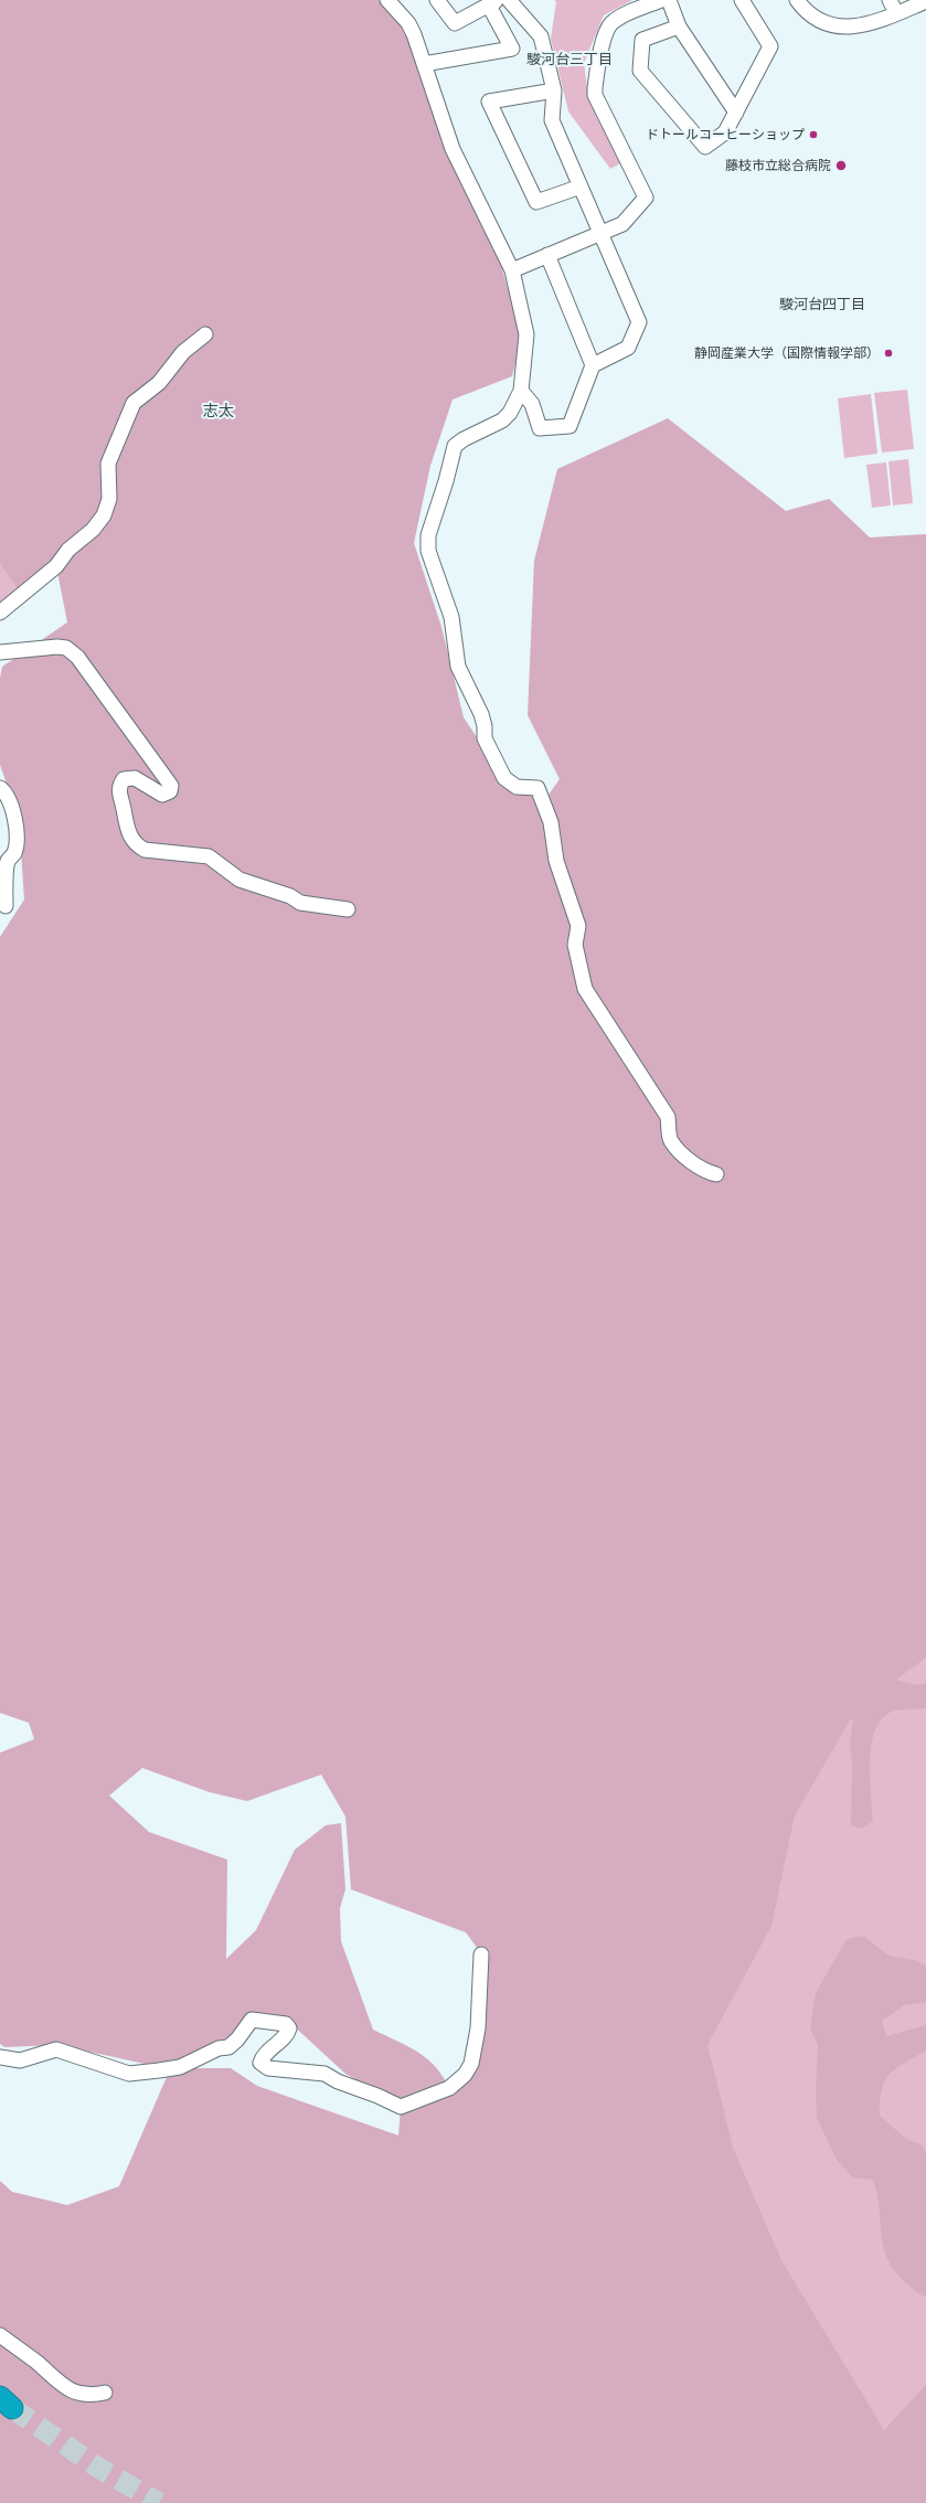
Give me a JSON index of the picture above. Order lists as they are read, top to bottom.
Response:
{
  "districts": ["駿河台三丁目", "駿河台四丁目", "志太"],
  "places": ["ドトールコーヒーショップ", "藤枝市立総合病院", "静岡産業大学（国際情報学部）"]
}
